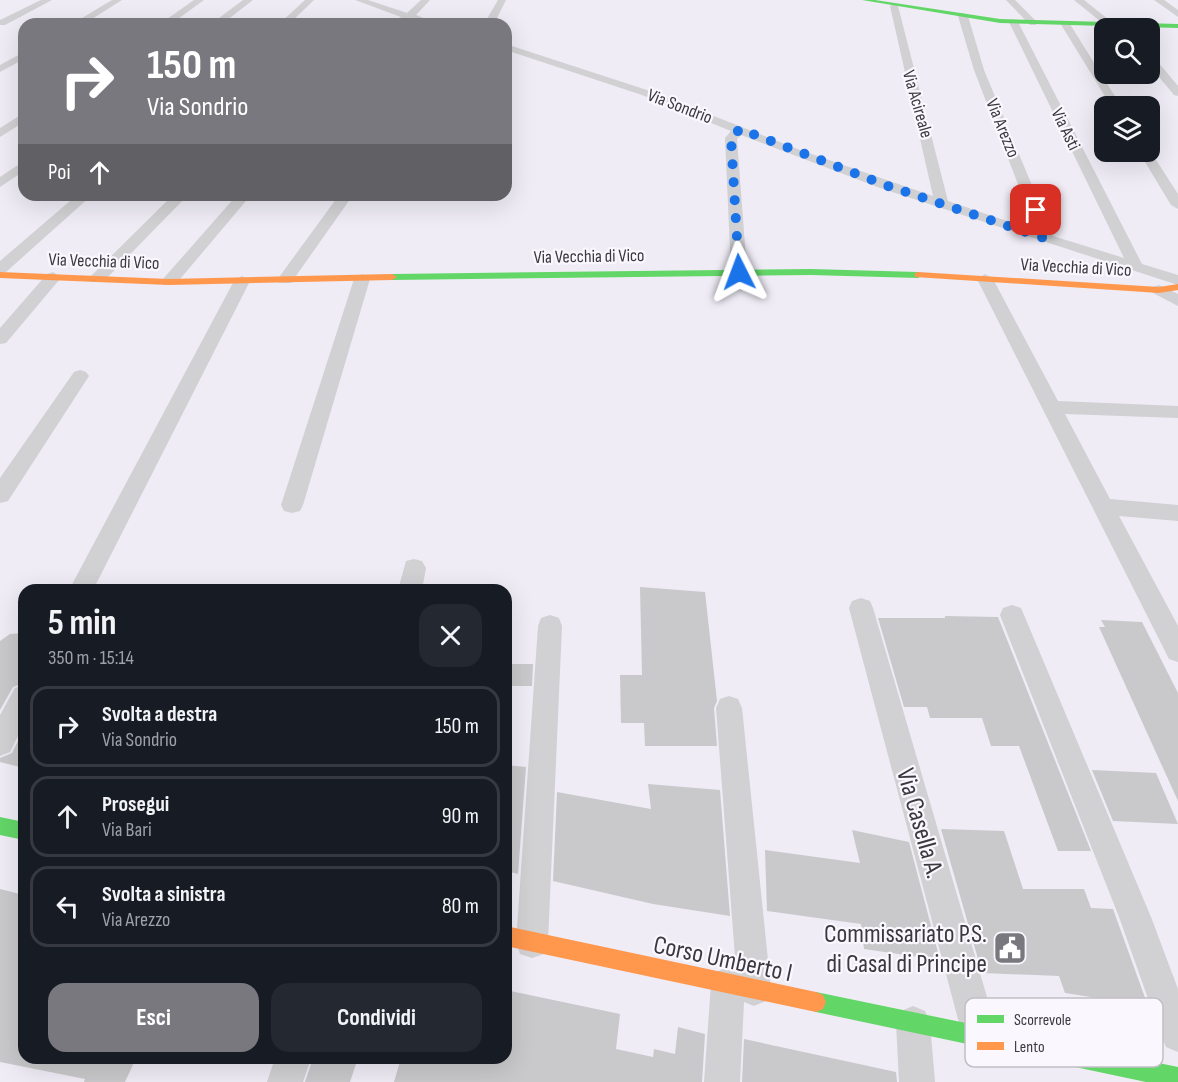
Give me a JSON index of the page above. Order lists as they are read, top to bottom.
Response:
{
  "streets": {
    "street": [
      "Via Acireale",
      "Via Sondrio",
      "Via Arezzo",
      "Via Asti",
      "Via Vecchia di Vico",
      "Via Casella A.",
      "Corso Umberto I"
    ]
  },
  "crossings": [
    ["Via Acireale", "Via Sondrio"],
    ["Via Sondrio", "Via Arezzo"],
    ["Via Sondrio", "Via Asti"]
  ],
  "places": {
    "public building": ["Commissariato P.S. di Casal di Principe"]
  },
  "legend": ["Scorrevole", "Lento"],
  "page": {
    "turn": ["150 m", "Via Sondrio"],
    "then": "Poi",
    "heading": ["5 min", "350 m · 15:14"],
    "list": [
      {
        "name": "Svolta a destra",
        "note": "Via Sondrio",
        "value": "150 m"
      },
      {
        "name": "Prosegui",
        "note": "Via Bari",
        "value": "90 m"
      },
      {
        "name": "Svolta a sinistra",
        "note": "Via Arezzo",
        "value": "80 m"
      }
    ],
    "buttons": ["Esci", "Condividi"]
  }
}
